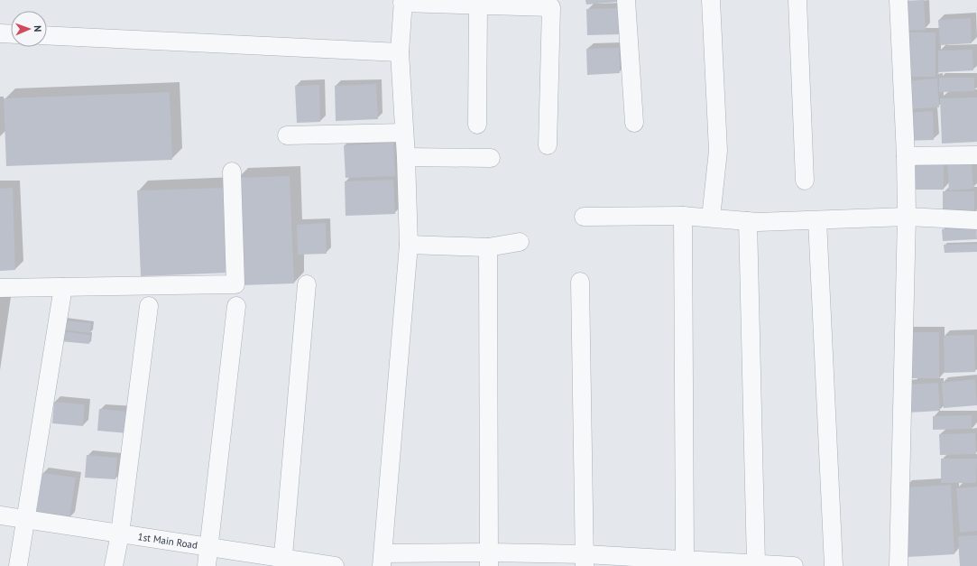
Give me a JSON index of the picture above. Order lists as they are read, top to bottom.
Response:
{
  "streets": {
    "street": ["1st Main Road"]
  },
  "north": "right"
}
